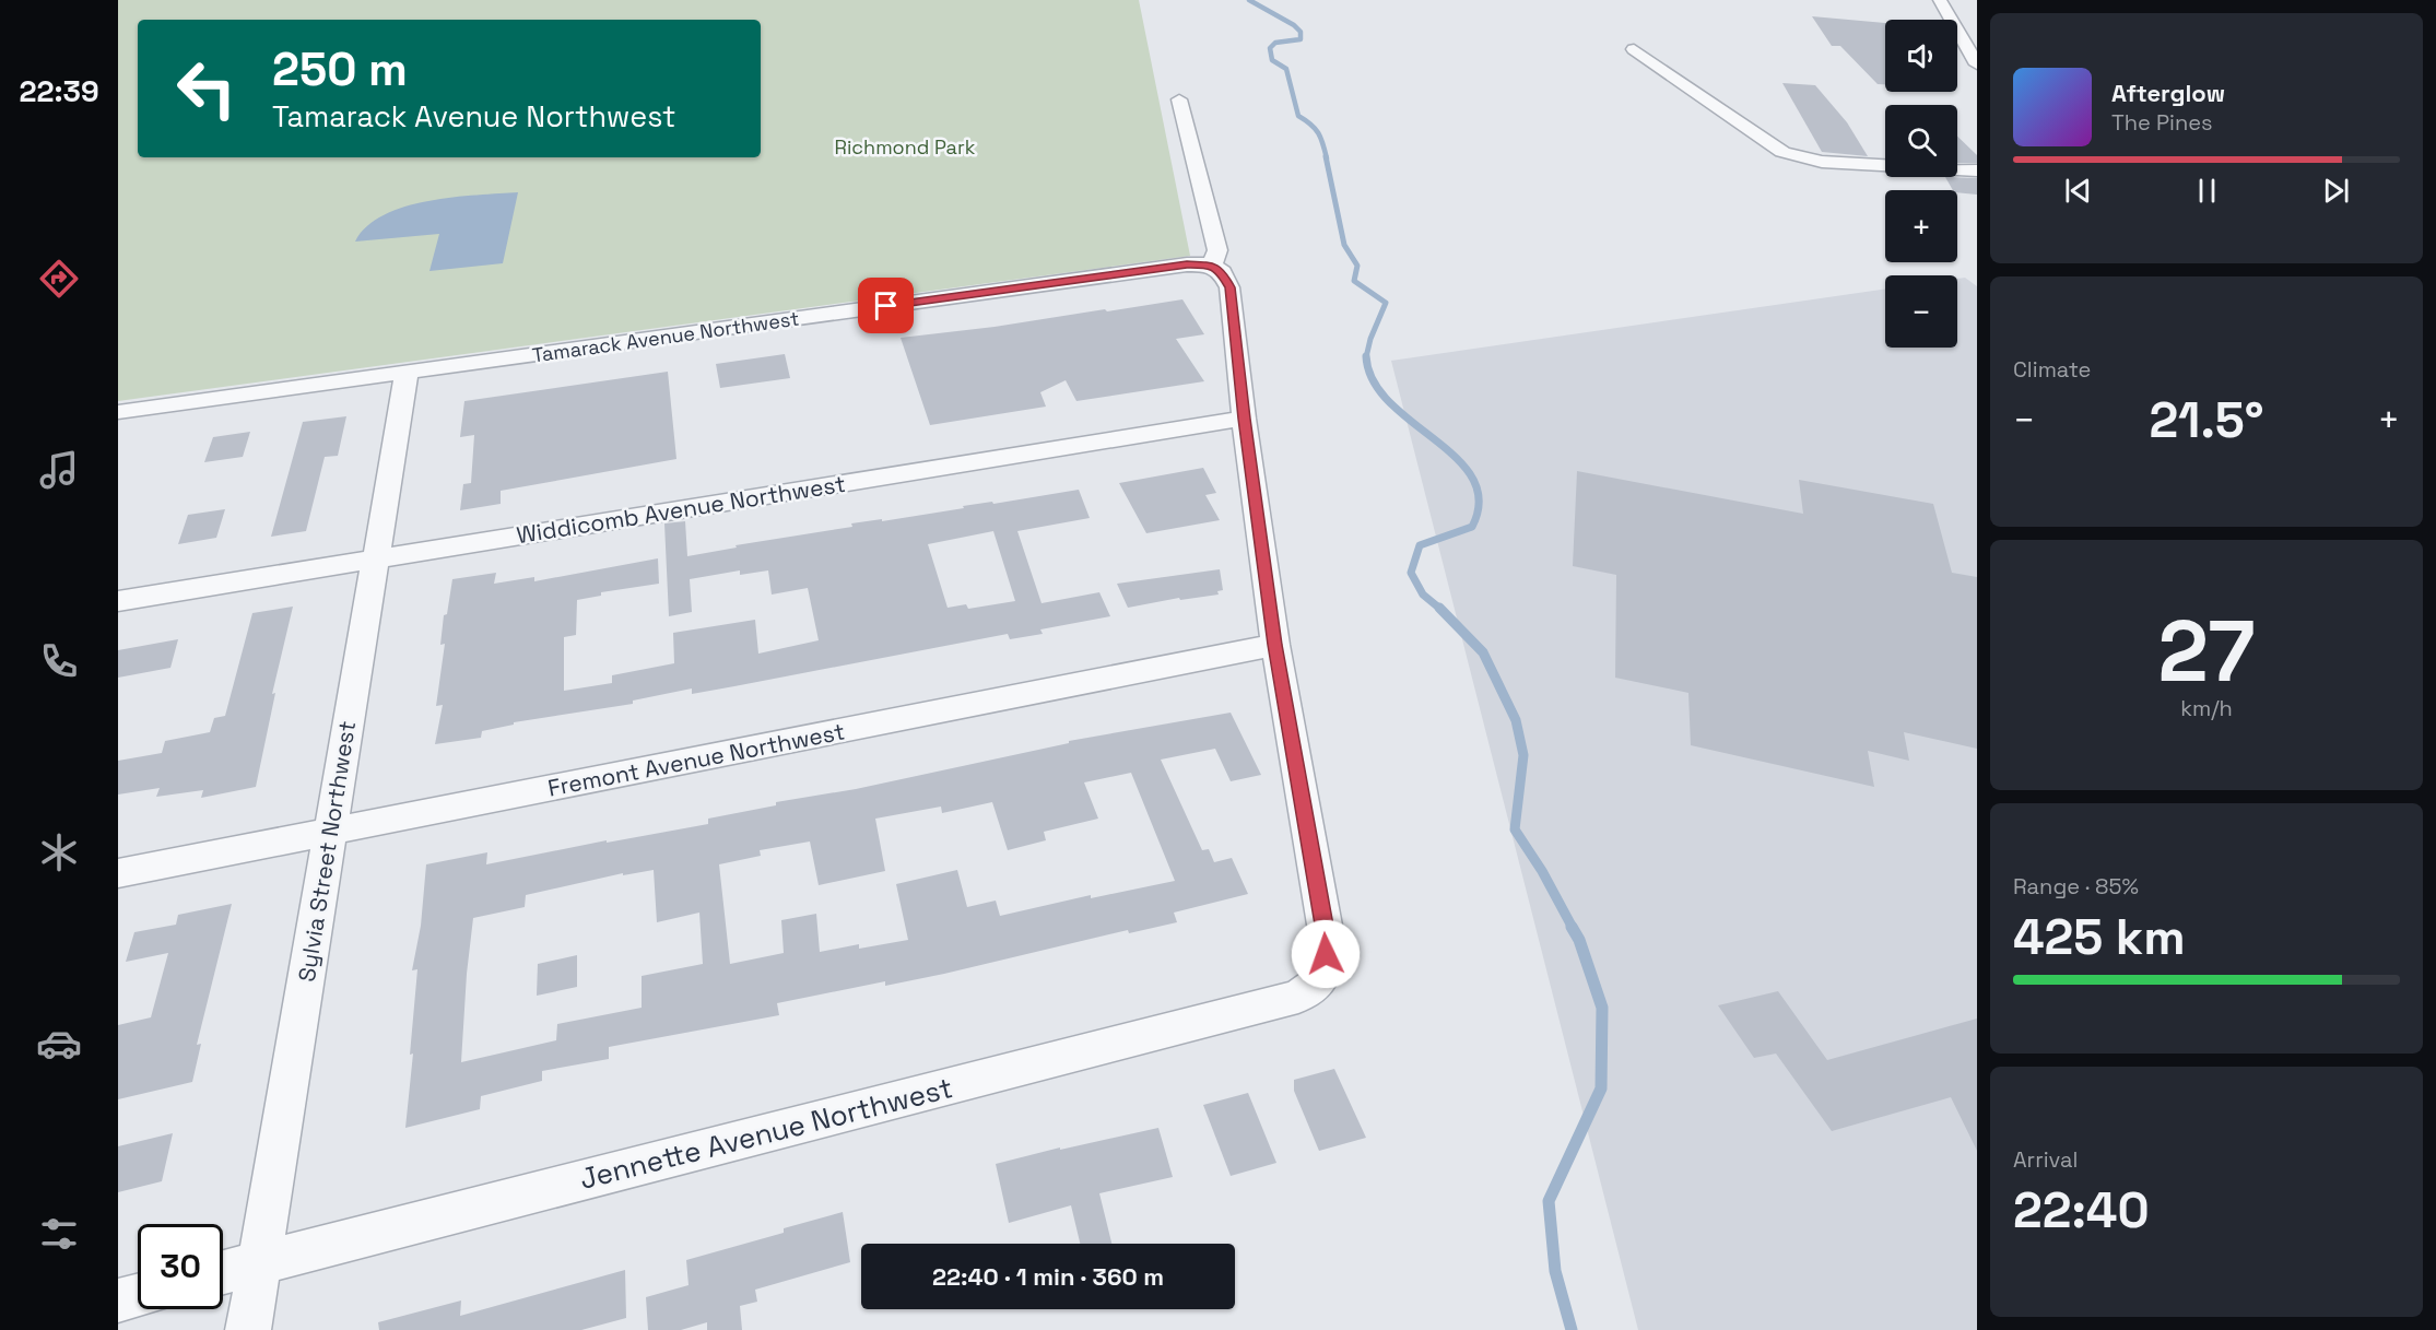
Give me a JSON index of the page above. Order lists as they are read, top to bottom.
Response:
{
  "streets": {
    "street": [
      "Tamarack Avenue Northwest",
      "Widdicomb Avenue Northwest",
      "Fremont Avenue Northwest",
      "Sylvia Street Northwest",
      "Jennette Avenue Northwest"
    ]
  },
  "crossings": [
    ["Tamarack Avenue Northwest", "Sylvia Street Northwest"],
    ["Widdicomb Avenue Northwest", "Sylvia Street Northwest"],
    ["Fremont Avenue Northwest", "Sylvia Street Northwest"],
    ["Fremont Avenue Northwest", "Jennette Avenue Northwest"],
    ["Sylvia Street Northwest", "Jennette Avenue Northwest"]
  ],
  "parks": ["Richmond Park"],
  "page": {
    "tabs": "22:39",
    "map_buttons": ["+", "−"],
    "turn": ["250 m", "Tamarack Avenue Northwest"],
    "song": ["Afterglow", "The Pines"],
    "tile": [
      "Climate",
      ["27", "km/h"],
      ["Range · 85%", "425 km"],
      ["Arrival", "22:40"]
    ],
    "heat": ["−", "21.5°", "+"],
    "limit": "30",
    "trip": "22:40 · 1 min · 360 m"
  }
}
